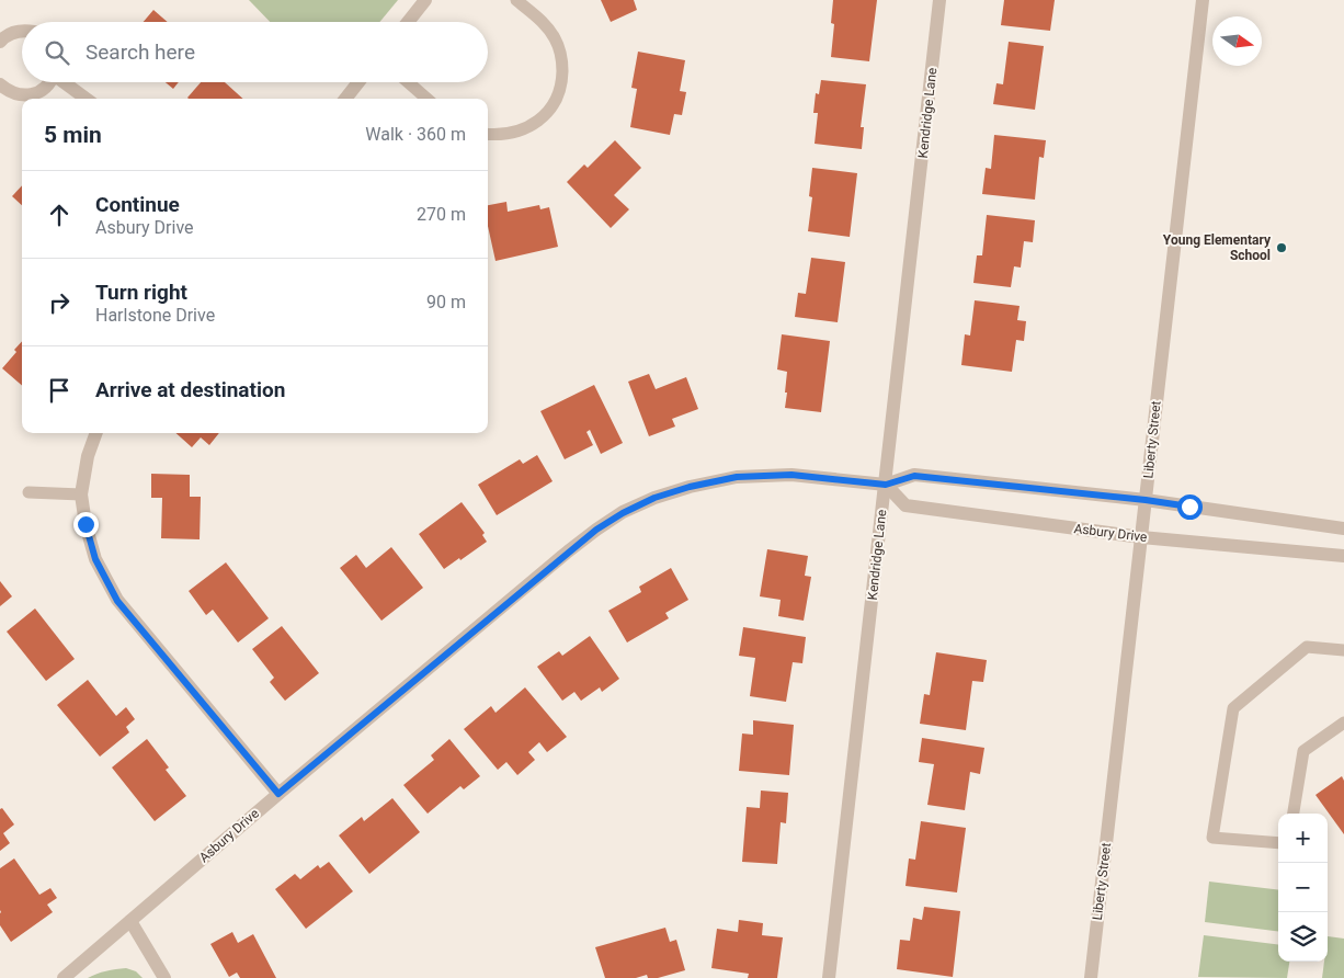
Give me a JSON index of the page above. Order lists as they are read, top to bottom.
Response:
{
  "streets": {
    "street": ["Kendridge Lane", "Liberty Street", "Asbury Drive"]
  },
  "crossings": [
    ["Kendridge Lane", "Asbury Drive"],
    ["Liberty Street", "Asbury Drive"]
  ],
  "places": ["Young Elementary School"],
  "north": "right",
  "page": {
    "search": "Search here",
    "heading": ["5 min", "Walk · 360 m"],
    "list": [
      ["Continue", "Asbury Drive", "270 m"],
      ["Turn right", "Harlstone Drive", "90 m"],
      "Arrive at destination"
    ],
    "map_buttons": ["+", "−"]
  }
}
